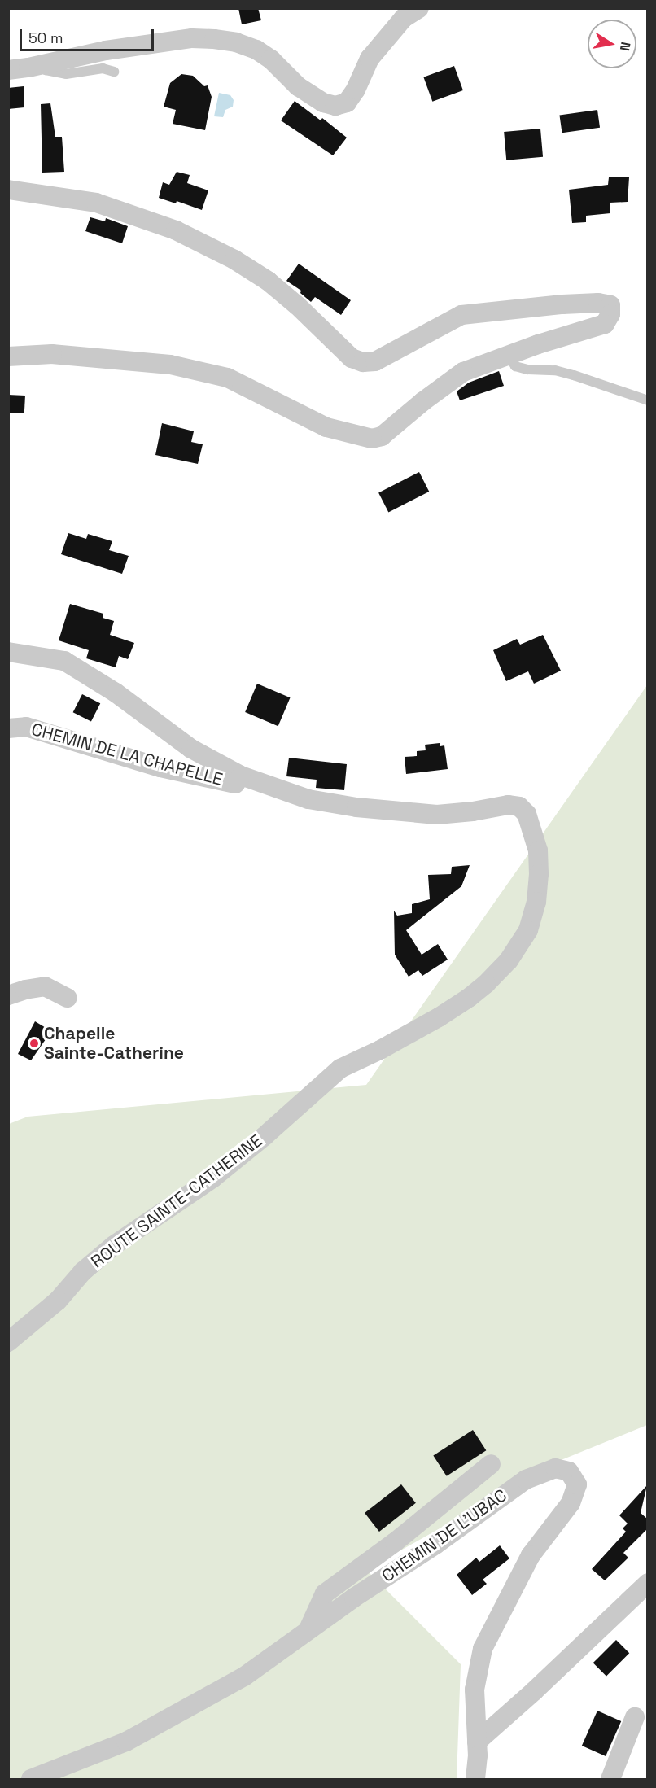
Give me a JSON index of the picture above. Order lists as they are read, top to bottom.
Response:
{
  "streets": {
    "street": ["CHEMIN DE LA CHAPELLE", "ROUTE SAINTE-CATHERINE", "CHEMIN DE L'UBAC"]
  },
  "crossings": [
    ["CHEMIN DE LA CHAPELLE", "ROUTE SAINTE-CATHERINE"]
  ],
  "places": ["Chapelle Sainte-Catherine"],
  "scale_bar": "50 m",
  "north": "right"
}
